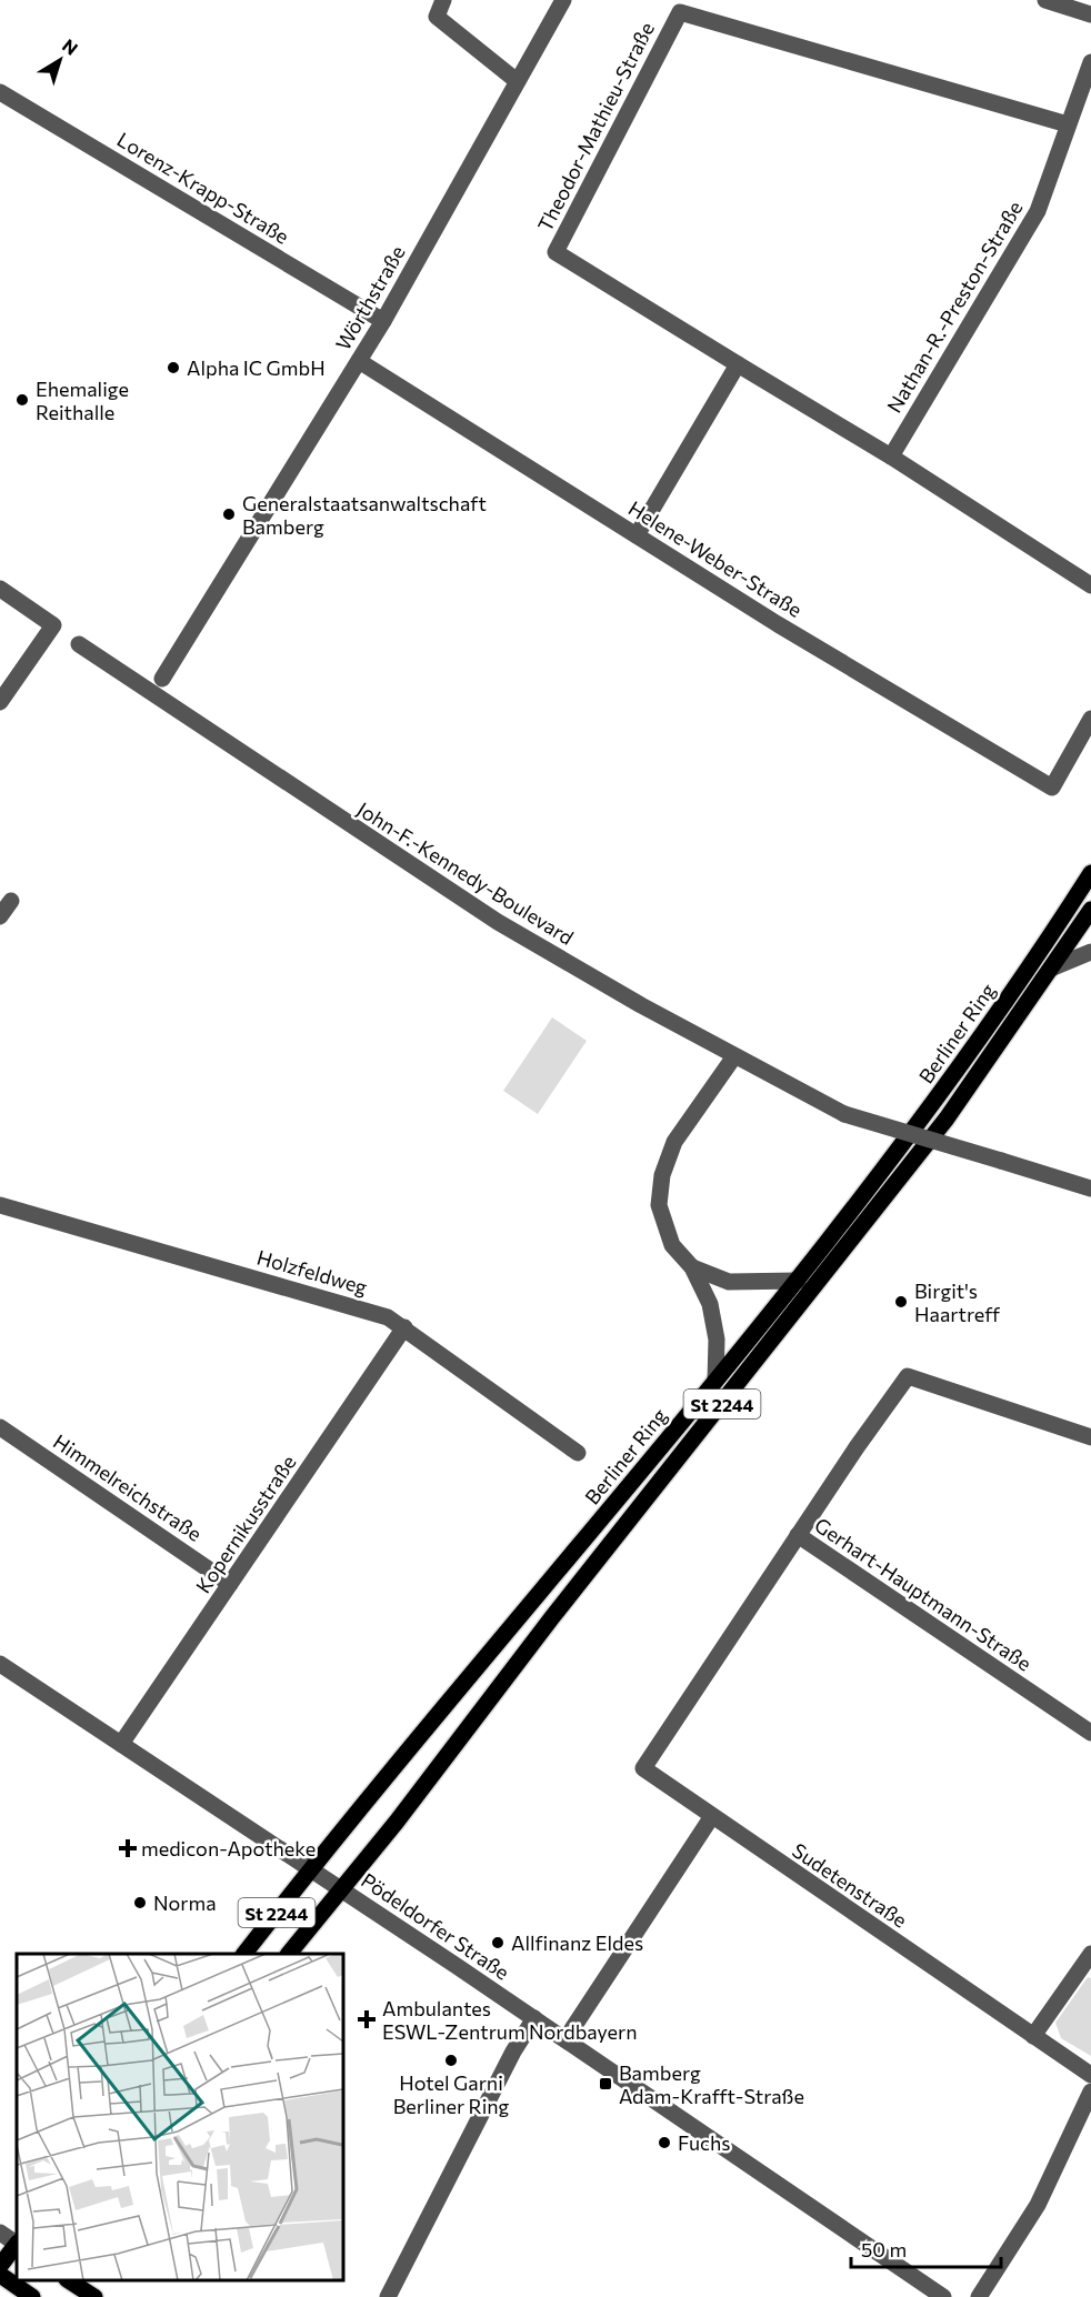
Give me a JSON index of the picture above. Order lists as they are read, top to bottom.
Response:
{
  "streets": {
    "main road": ["Berliner Ring", "St 2244"],
    "street": [
      "Theodor-Mathieu-Straße",
      "Lorenz-Krapp-Straße",
      "Wörthstraße",
      "Nathan-R.-Preston-Straße",
      "Helene-Weber-Straße",
      "John-F.-Kennedy-Boulevard",
      "Holzfeldweg",
      "Himmelreichstraße",
      "Kopernikusstraße",
      "Gerhart-Hauptmann-Straße",
      "Sudetenstraße",
      "Pödeldorfer Straße"
    ]
  },
  "crossings": [
    ["Theodor-Mathieu-Straße", "Nathan-R.-Preston-Straße"],
    ["Lorenz-Krapp-Straße", "Wörthstraße"],
    ["Wörthstraße", "Helene-Weber-Straße"],
    ["Berliner Ring", "Pödeldorfer Straße"],
    ["Holzfeldweg", "Kopernikusstraße"],
    ["Himmelreichstraße", "Kopernikusstraße"],
    ["Kopernikusstraße", "Pödeldorfer Straße"],
    ["Gerhart-Hauptmann-Straße", "Sudetenstraße"]
  ],
  "places": {
    "other": [
      "Alpha IC GmbH",
      "Ehemalige Reithalle",
      "Generalstaatsanwaltschaft Bamberg",
      "Birgit's Haartreff",
      "Norma",
      "Allfinanz Eldes",
      "Hotel Garni Berliner Ring",
      "Fuchs"
    ],
    "health": ["medicon-Apotheke", "Ambulantes ESWL-Zentrum Nordbayern"],
    "transit": ["Bamberg Adam-Krafft-Straße"]
  },
  "scale_bar": "50 m",
  "north": "top right"
}
